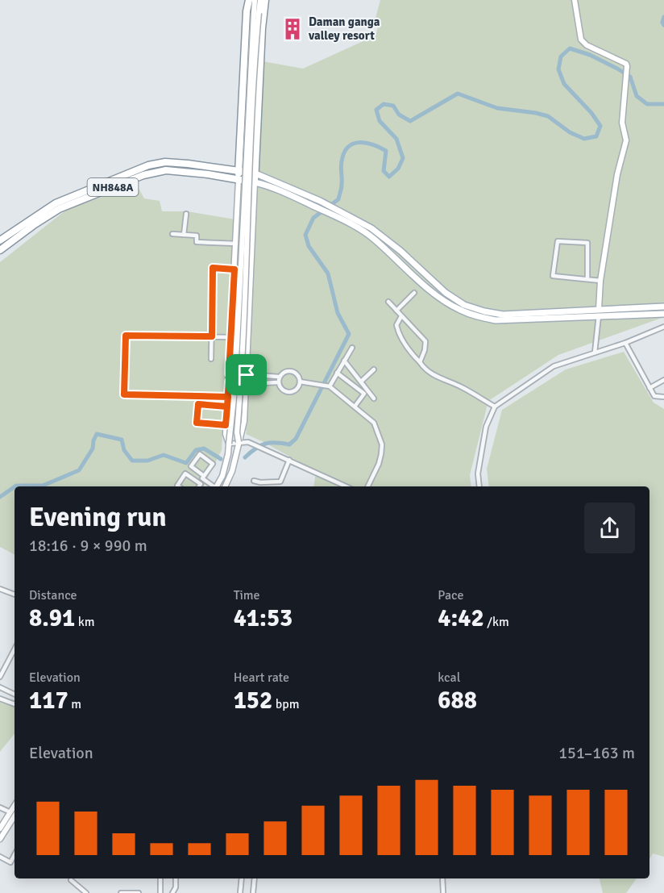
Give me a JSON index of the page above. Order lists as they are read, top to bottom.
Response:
{
  "streets": {
    "highway": ["NH848A"]
  },
  "places": {
    "building": ["Daman ganga valley resort"]
  },
  "page": {
    "heading": ["Evening run", "18:16 · 9 × 990 m"],
    "stats": [
      ["Distance", "8.91 km"],
      ["Time", "41:53"],
      ["Pace", "4:42 /km"],
      ["Elevation", "117 m"],
      ["Heart rate", "152 bpm"],
      ["kcal", "688"]
    ],
    "chart": ["Elevation", "151–163 m"]
  }
}
